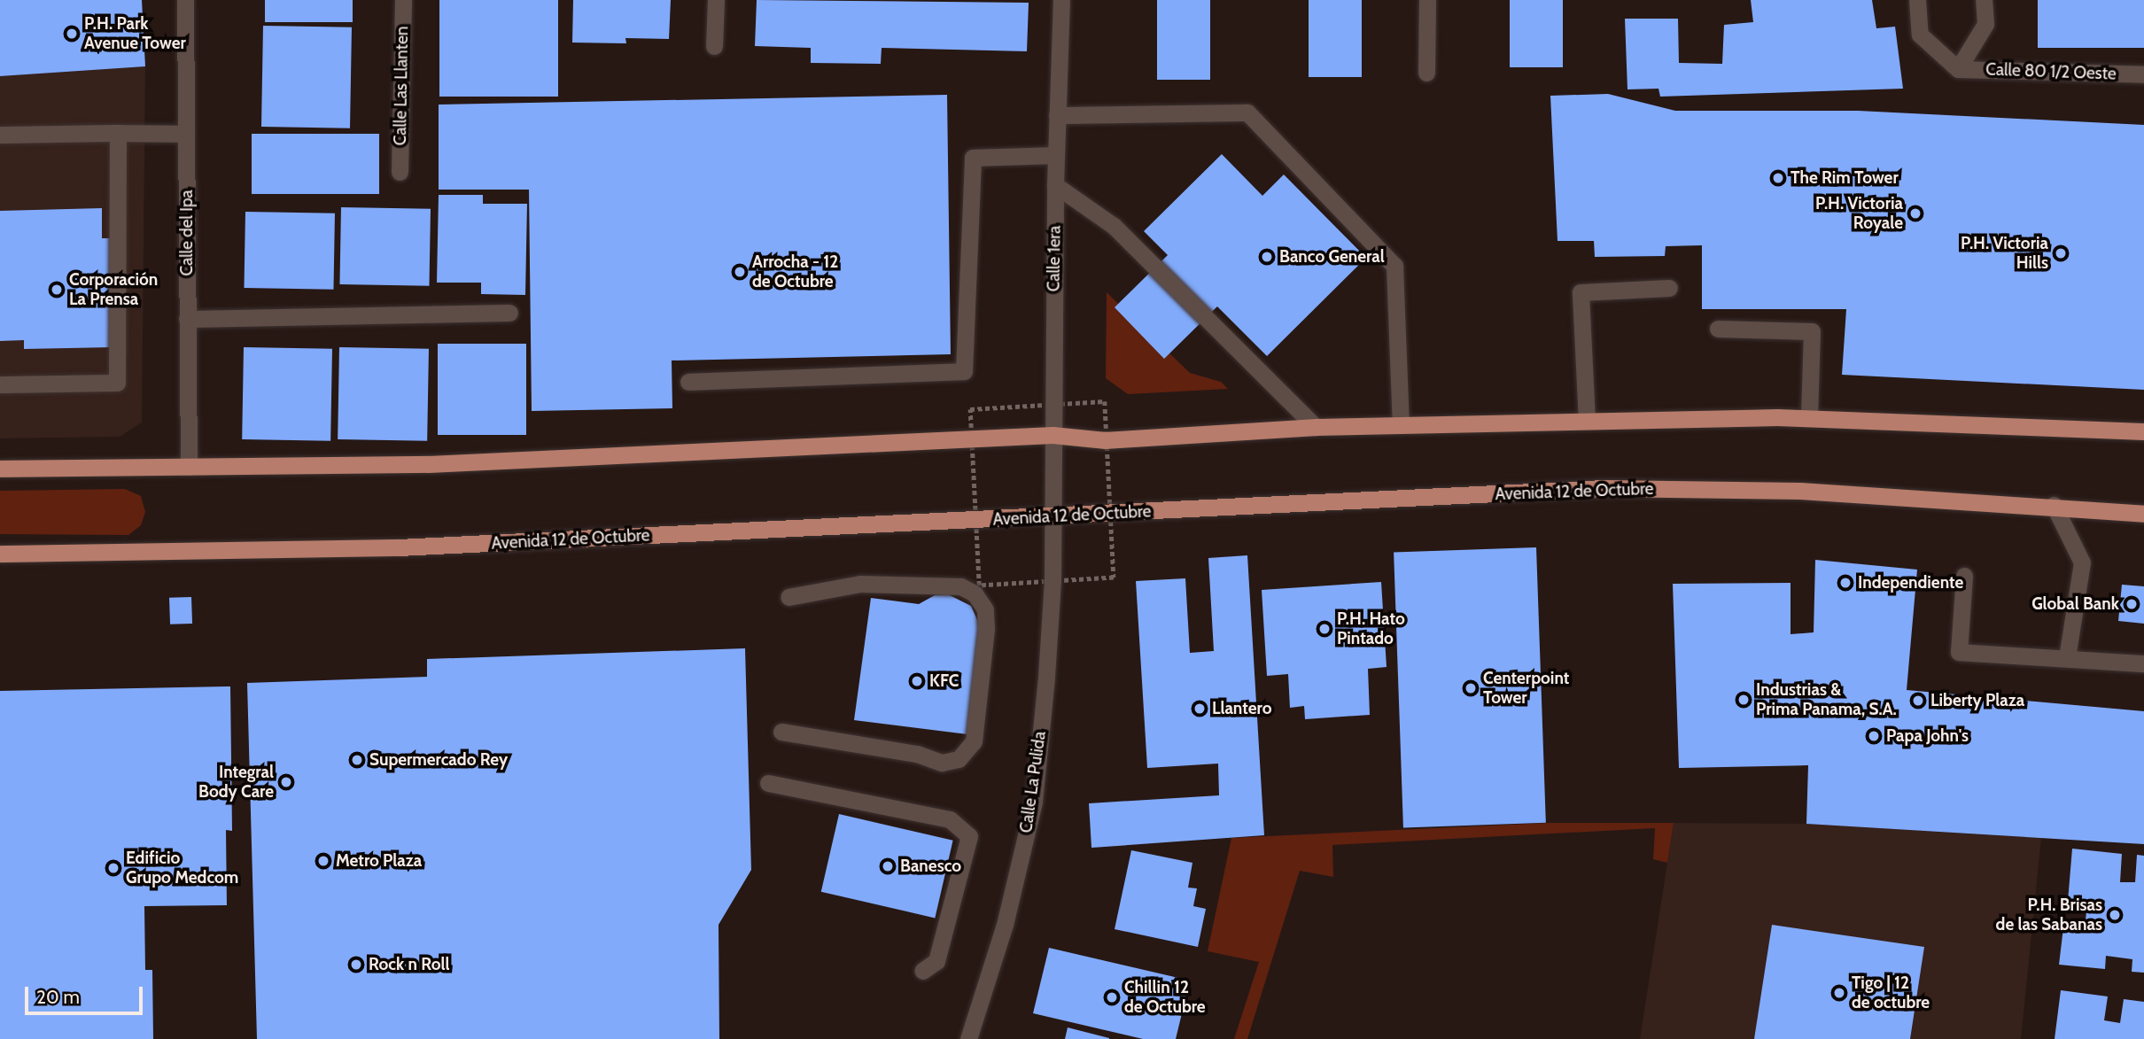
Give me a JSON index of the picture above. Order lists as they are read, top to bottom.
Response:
{
  "streets": {
    "main road": ["Avenida 12 de Octubre"],
    "street": [
      "Calle 80 1/2 Oeste",
      "Calle Las Llanten",
      "Calle del Ipa",
      "Calle 1era",
      "Calle La Pulida"
    ]
  },
  "crossings": [
    ["Calle 1era", "Avenida 12 de Octubre"],
    ["Calle 1era", "Calle La Pulida"],
    ["Avenida 12 de Octubre", "Calle La Pulida"]
  ],
  "places": [
    "P.H. Park Avenue Tower",
    "The Rim Tower",
    "P.H. Victoria Royale",
    "P.H. Victoria Hills",
    "Banco General",
    "Arrocha - 12 de Octubre",
    "Corporación La Prensa",
    "Independiente",
    "Global Bank",
    "P.H. Hato Pintado",
    "KFC",
    "Centerpoint Tower",
    "Industrias & Prima Panama, S.A.",
    "Liberty Plaza",
    "Llantero",
    "Papa John's",
    "Supermercado Rey",
    "Integral Body Care",
    "Metro Plaza",
    "Banesco",
    "Edificio Grupo Medcom",
    "P.H. Brisas de las Sabanas",
    "Rock n Roll",
    "Tigo | 12 de octubre",
    "Chillin 12 de Octubre"
  ],
  "scale_bar": "20 m"
}
